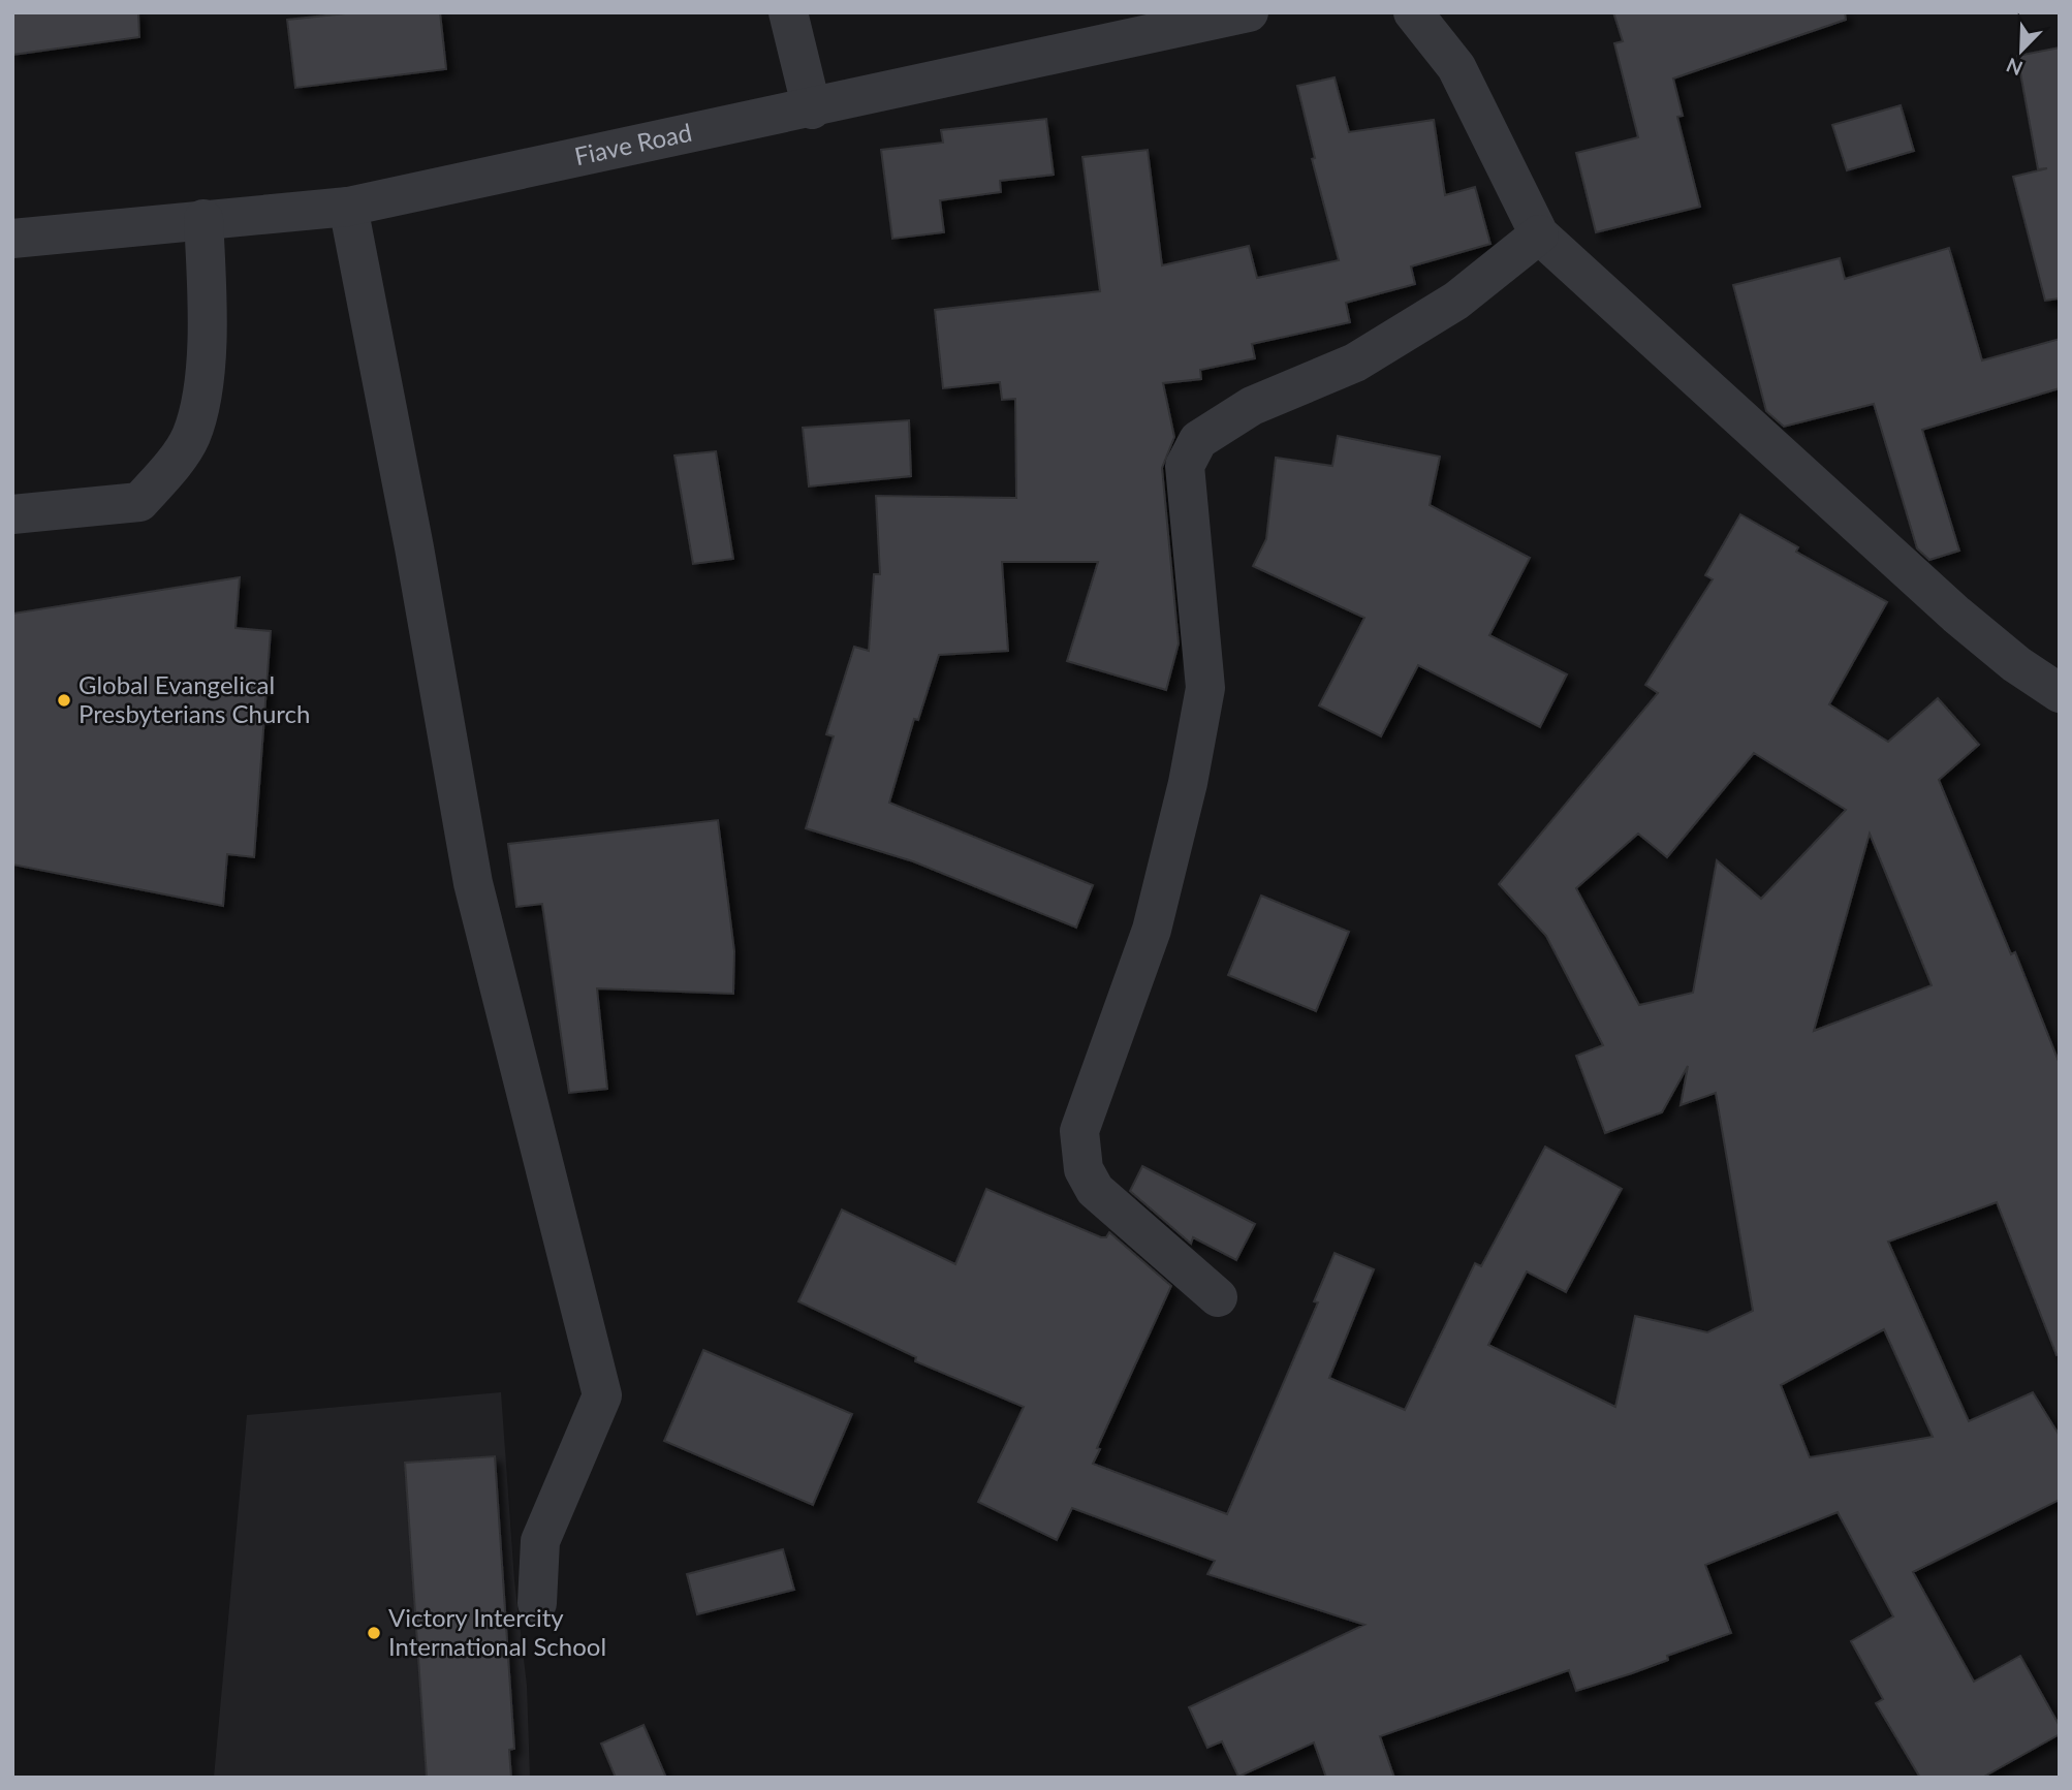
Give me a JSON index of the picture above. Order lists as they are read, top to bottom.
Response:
{
  "streets": {
    "street": ["Fiave Road"]
  },
  "places": ["Global Evangelical Presbyterians Church", "Victory Intercity International School"],
  "north": "bottom left"
}
